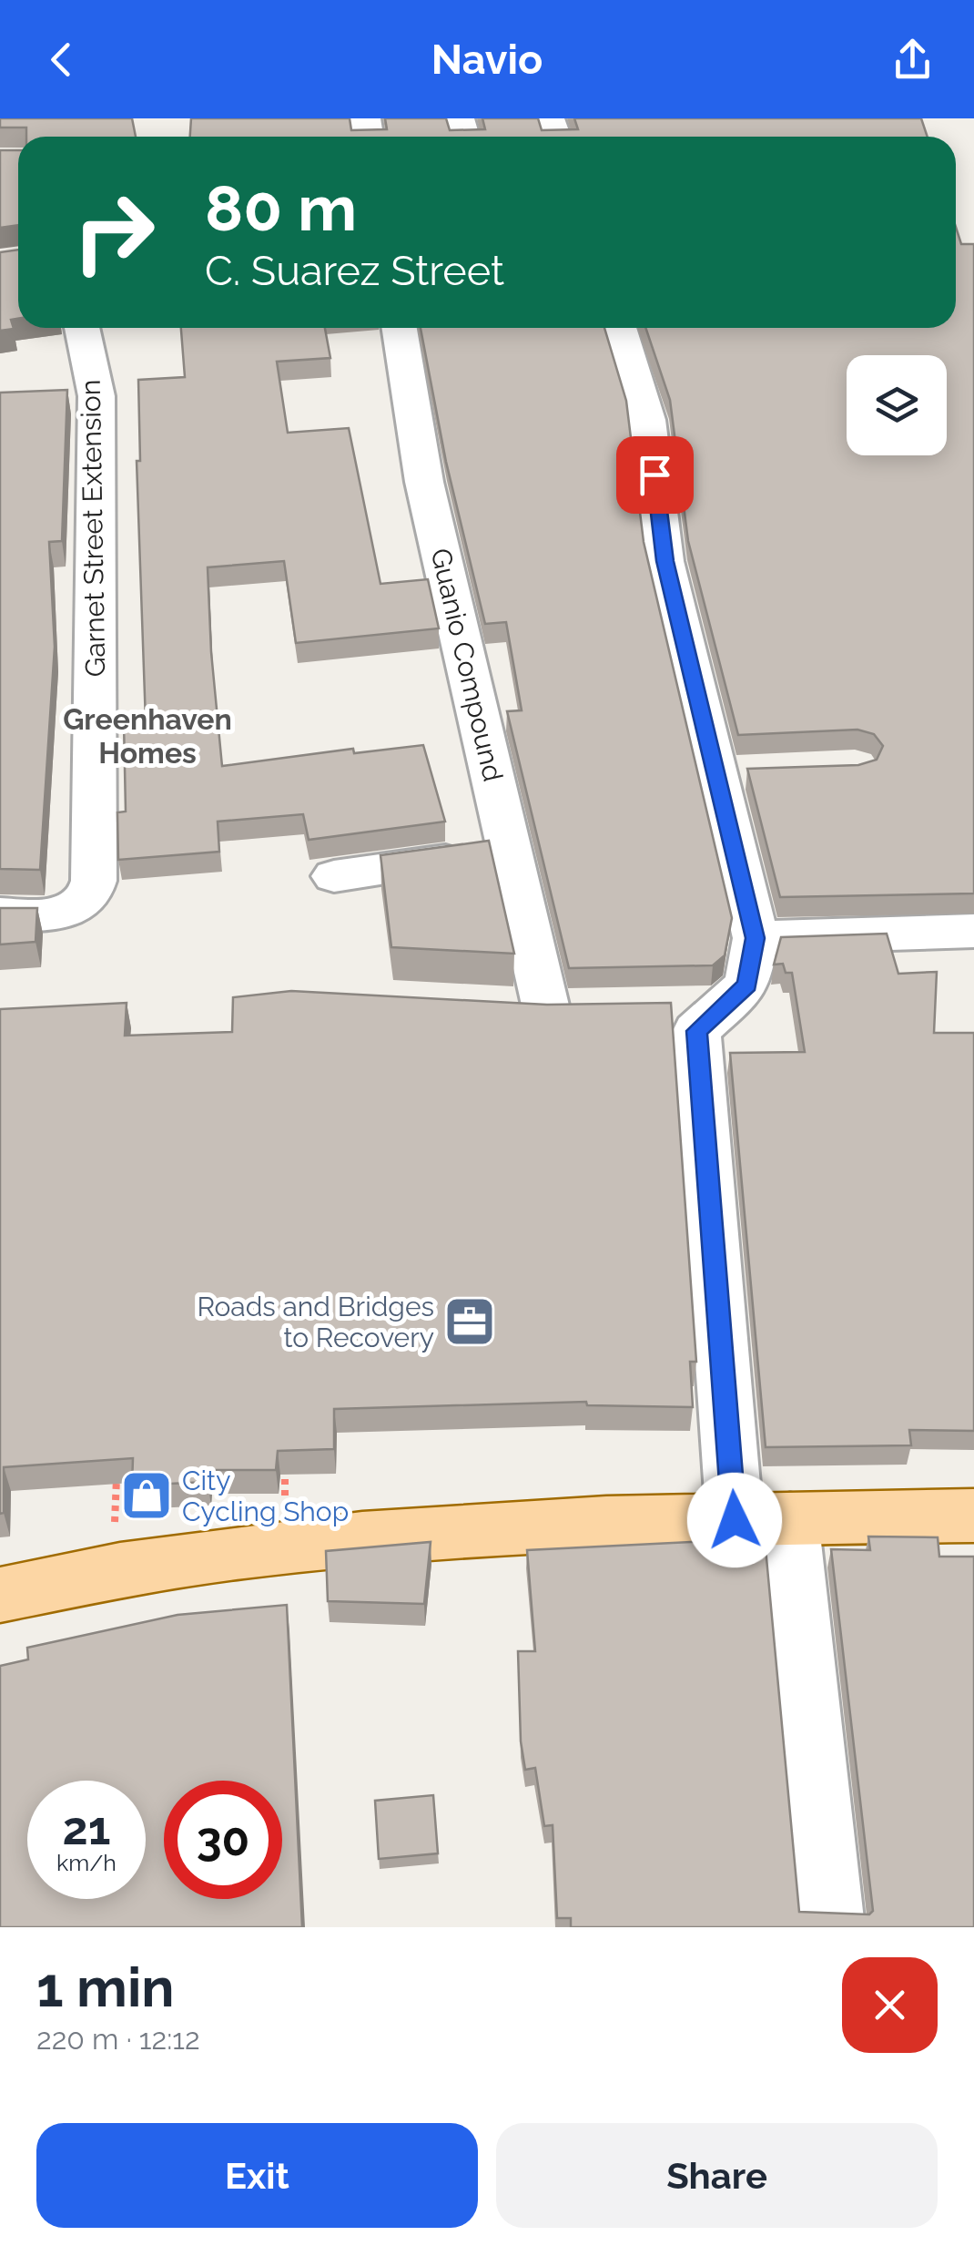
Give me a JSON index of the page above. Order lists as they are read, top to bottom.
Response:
{
  "streets": {
    "street": ["Garnet Street Extension", "Guanio Compound"]
  },
  "districts": ["Greenhaven Homes"],
  "places": {
    "office": ["Roads and Bridges to Recovery"],
    "shop": ["City Cycling Shop"]
  },
  "page": {
    "header": "Navio",
    "turn": ["80 m", "C. Suarez Street"],
    "speed": "21 km/h",
    "limit": "30",
    "heading": ["1 min", "220 m · 12:12"],
    "buttons": ["Exit", "Share"]
  }
}
